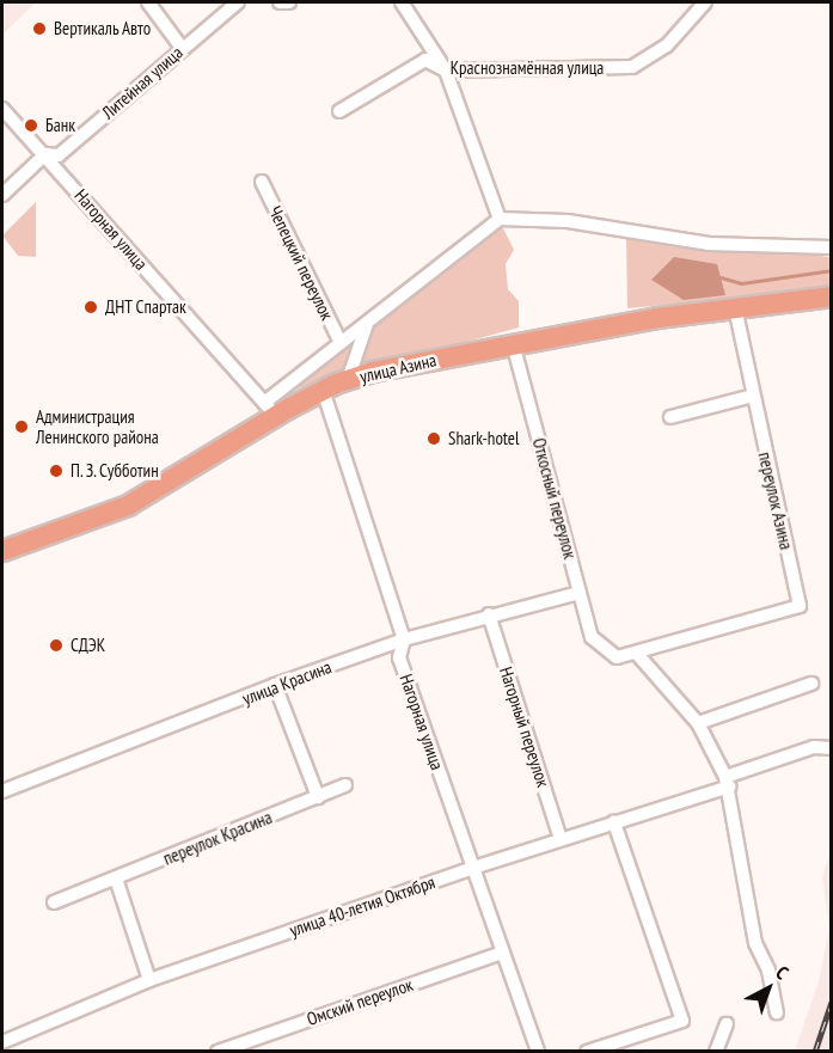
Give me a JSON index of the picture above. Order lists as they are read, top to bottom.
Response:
{
  "streets": {
    "main road": ["улица Азина"],
    "street": [
      "Краснознамённая улица",
      "Литейная улица",
      "Нагорная улица",
      "Чепецкий переулок",
      "Откосный переулок",
      "переулок Азина",
      "улица Красина",
      "Нагорный переулок",
      "переулок Красина",
      "улица 40-летия Октября",
      "Омский переулок"
    ]
  },
  "crossings": [
    ["Литейная улица", "Нагорная улица"],
    ["Нагорная улица", "улица Азина"],
    ["Нагорная улица", "улица Красина"],
    ["Нагорная улица", "улица 40-летия Октября"],
    ["Нагорная улица", "Омский переулок"],
    ["улица Азина", "Откосный переулок"],
    ["улица Азина", "переулок Азина"],
    ["Откосный переулок", "переулок Азина"],
    ["Откосный переулок", "улица Красина"],
    ["улица Красина", "Нагорный переулок"],
    ["Нагорный переулок", "улица 40-летия Октября"]
  ],
  "places": [
    "Вертикаль Авто",
    "Банк",
    "ДНТ Спартак",
    "Администрация Ленинского района",
    "Shark-hotel",
    "П. З. Субботин",
    "СДЭК"
  ],
  "north": "top right"
}
